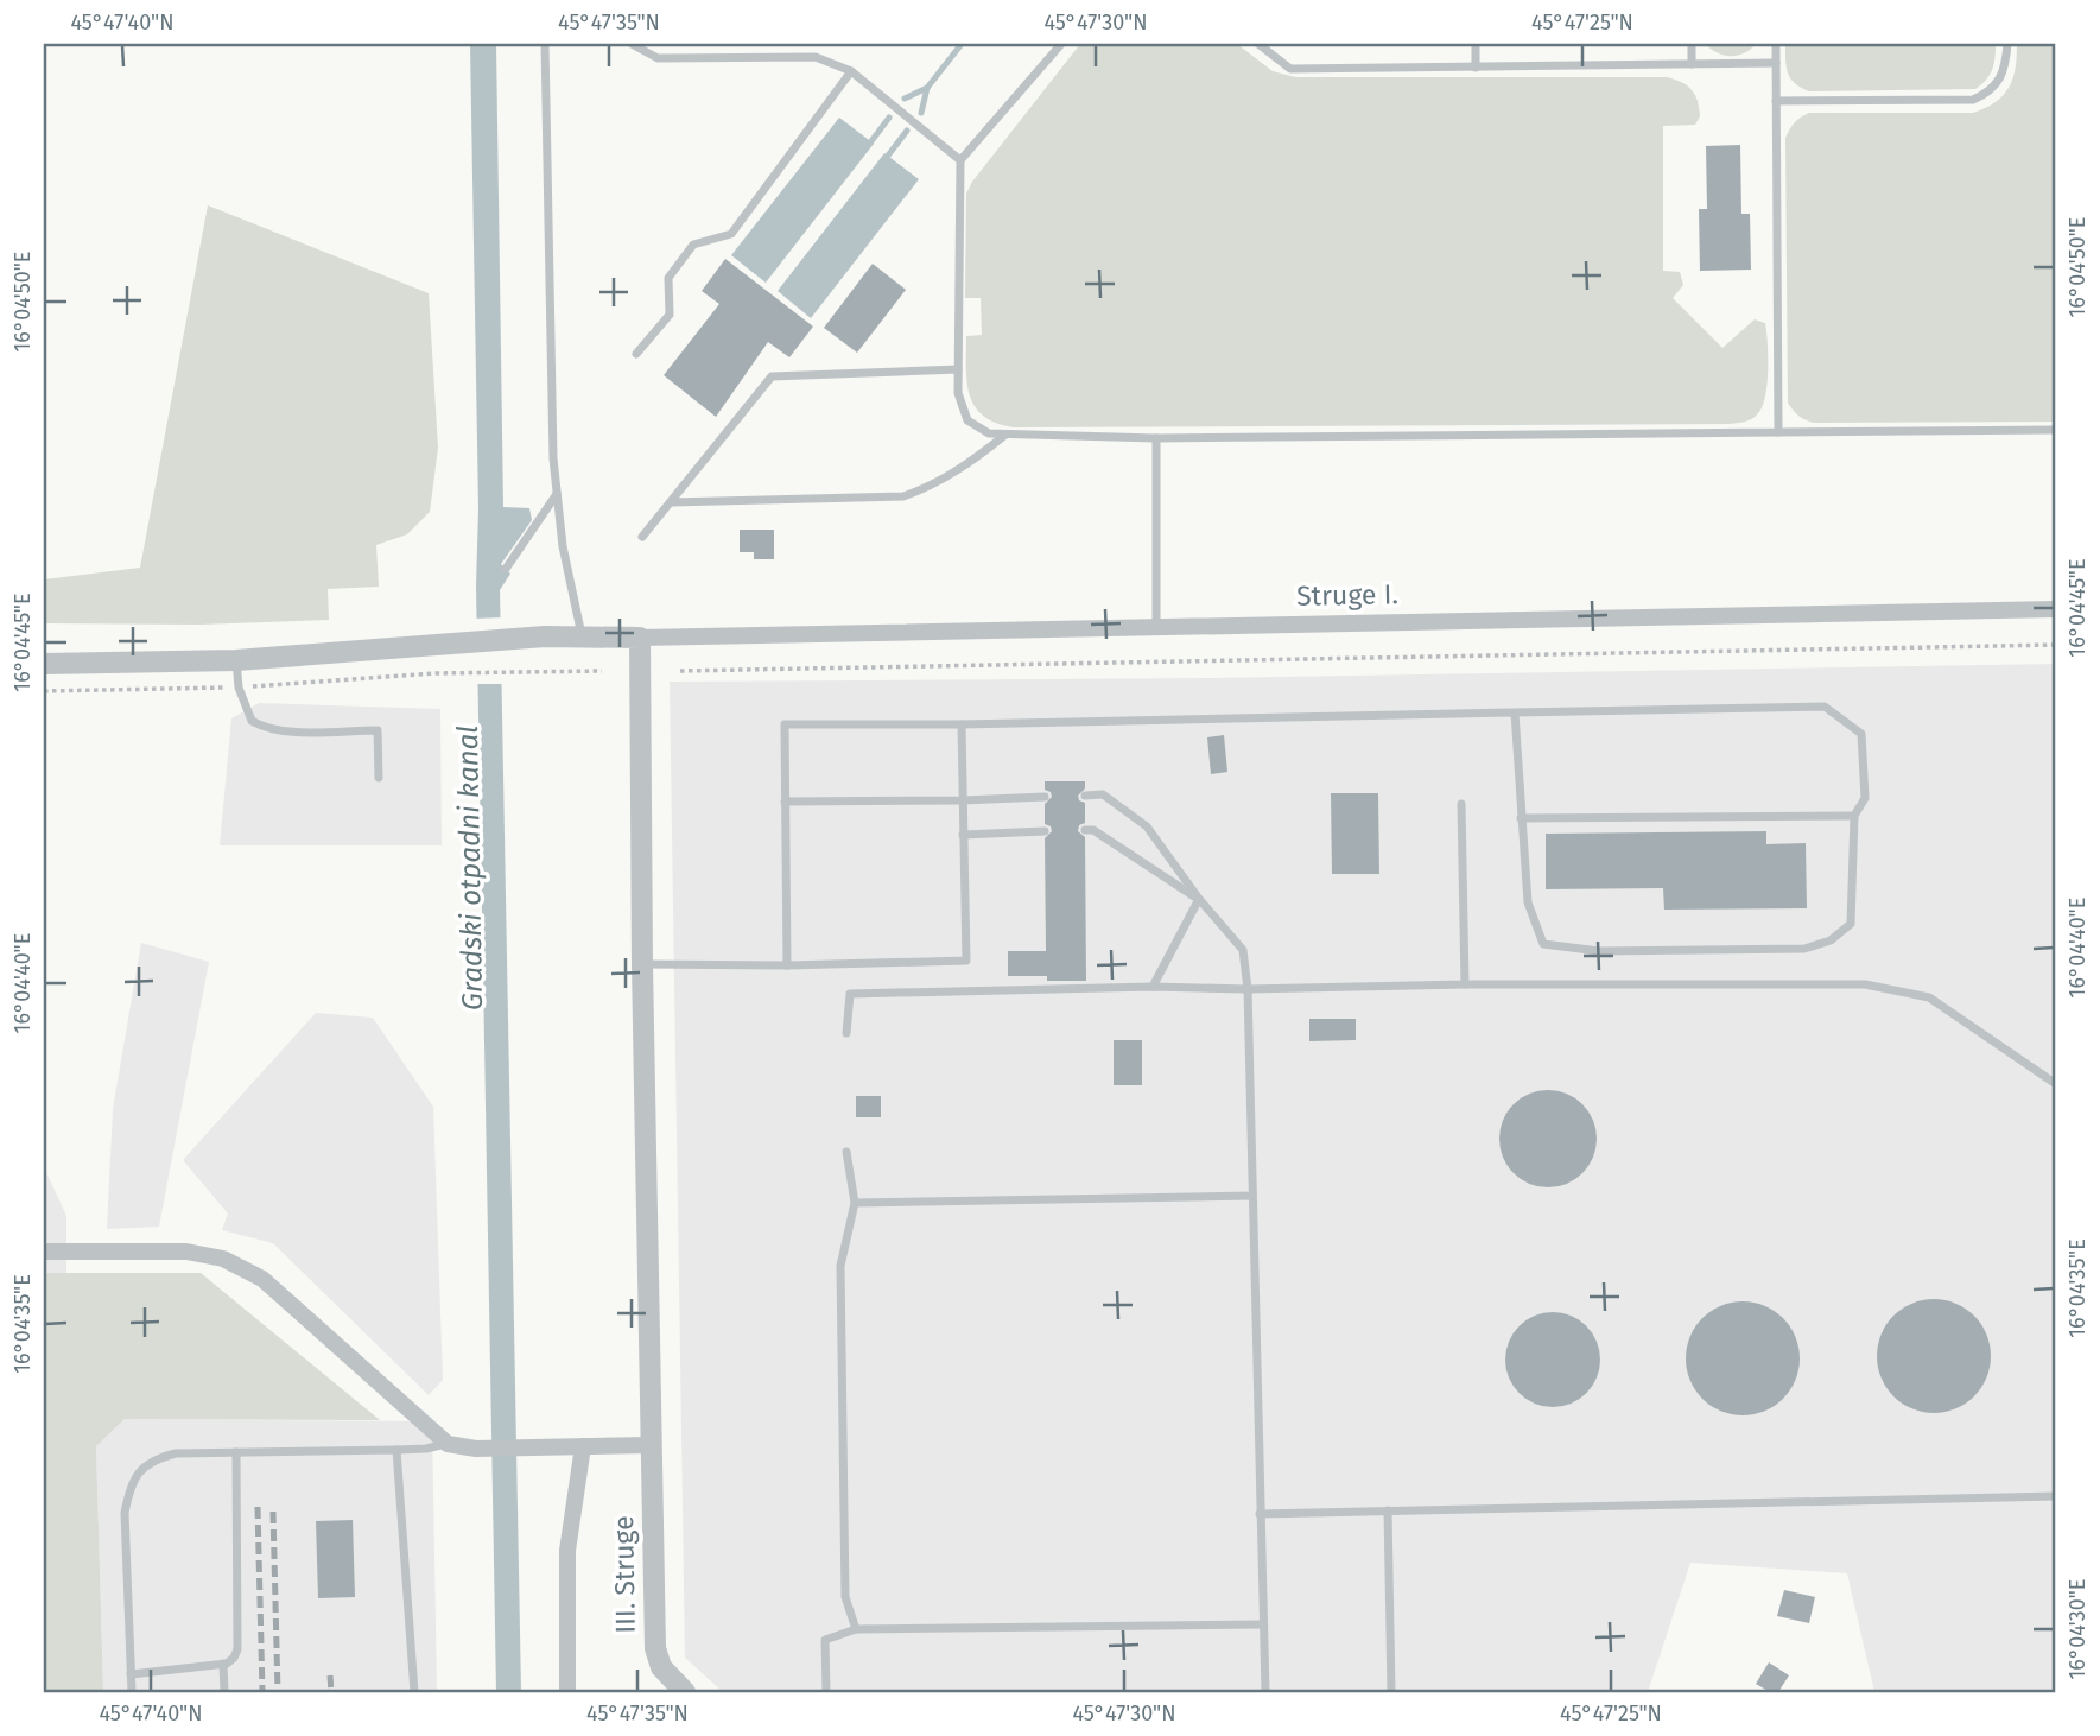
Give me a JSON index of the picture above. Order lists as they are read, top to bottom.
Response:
{
  "streets": {
    "street": ["Struge I.", "III. Struge"]
  },
  "crossings": [
    ["Struge I.", "III. Struge"]
  ],
  "water": ["Gradski otpadni kanal"],
  "coordinates": [
    "45°47'40\"N",
    "45°47'35\"N",
    "45°47'30\"N",
    "45°47'25\"N",
    "16°04'50\"E",
    "16°04'45\"E",
    "16°04'40\"E",
    "16°04'35\"E",
    "16°04'30\"E"
  ]
}
